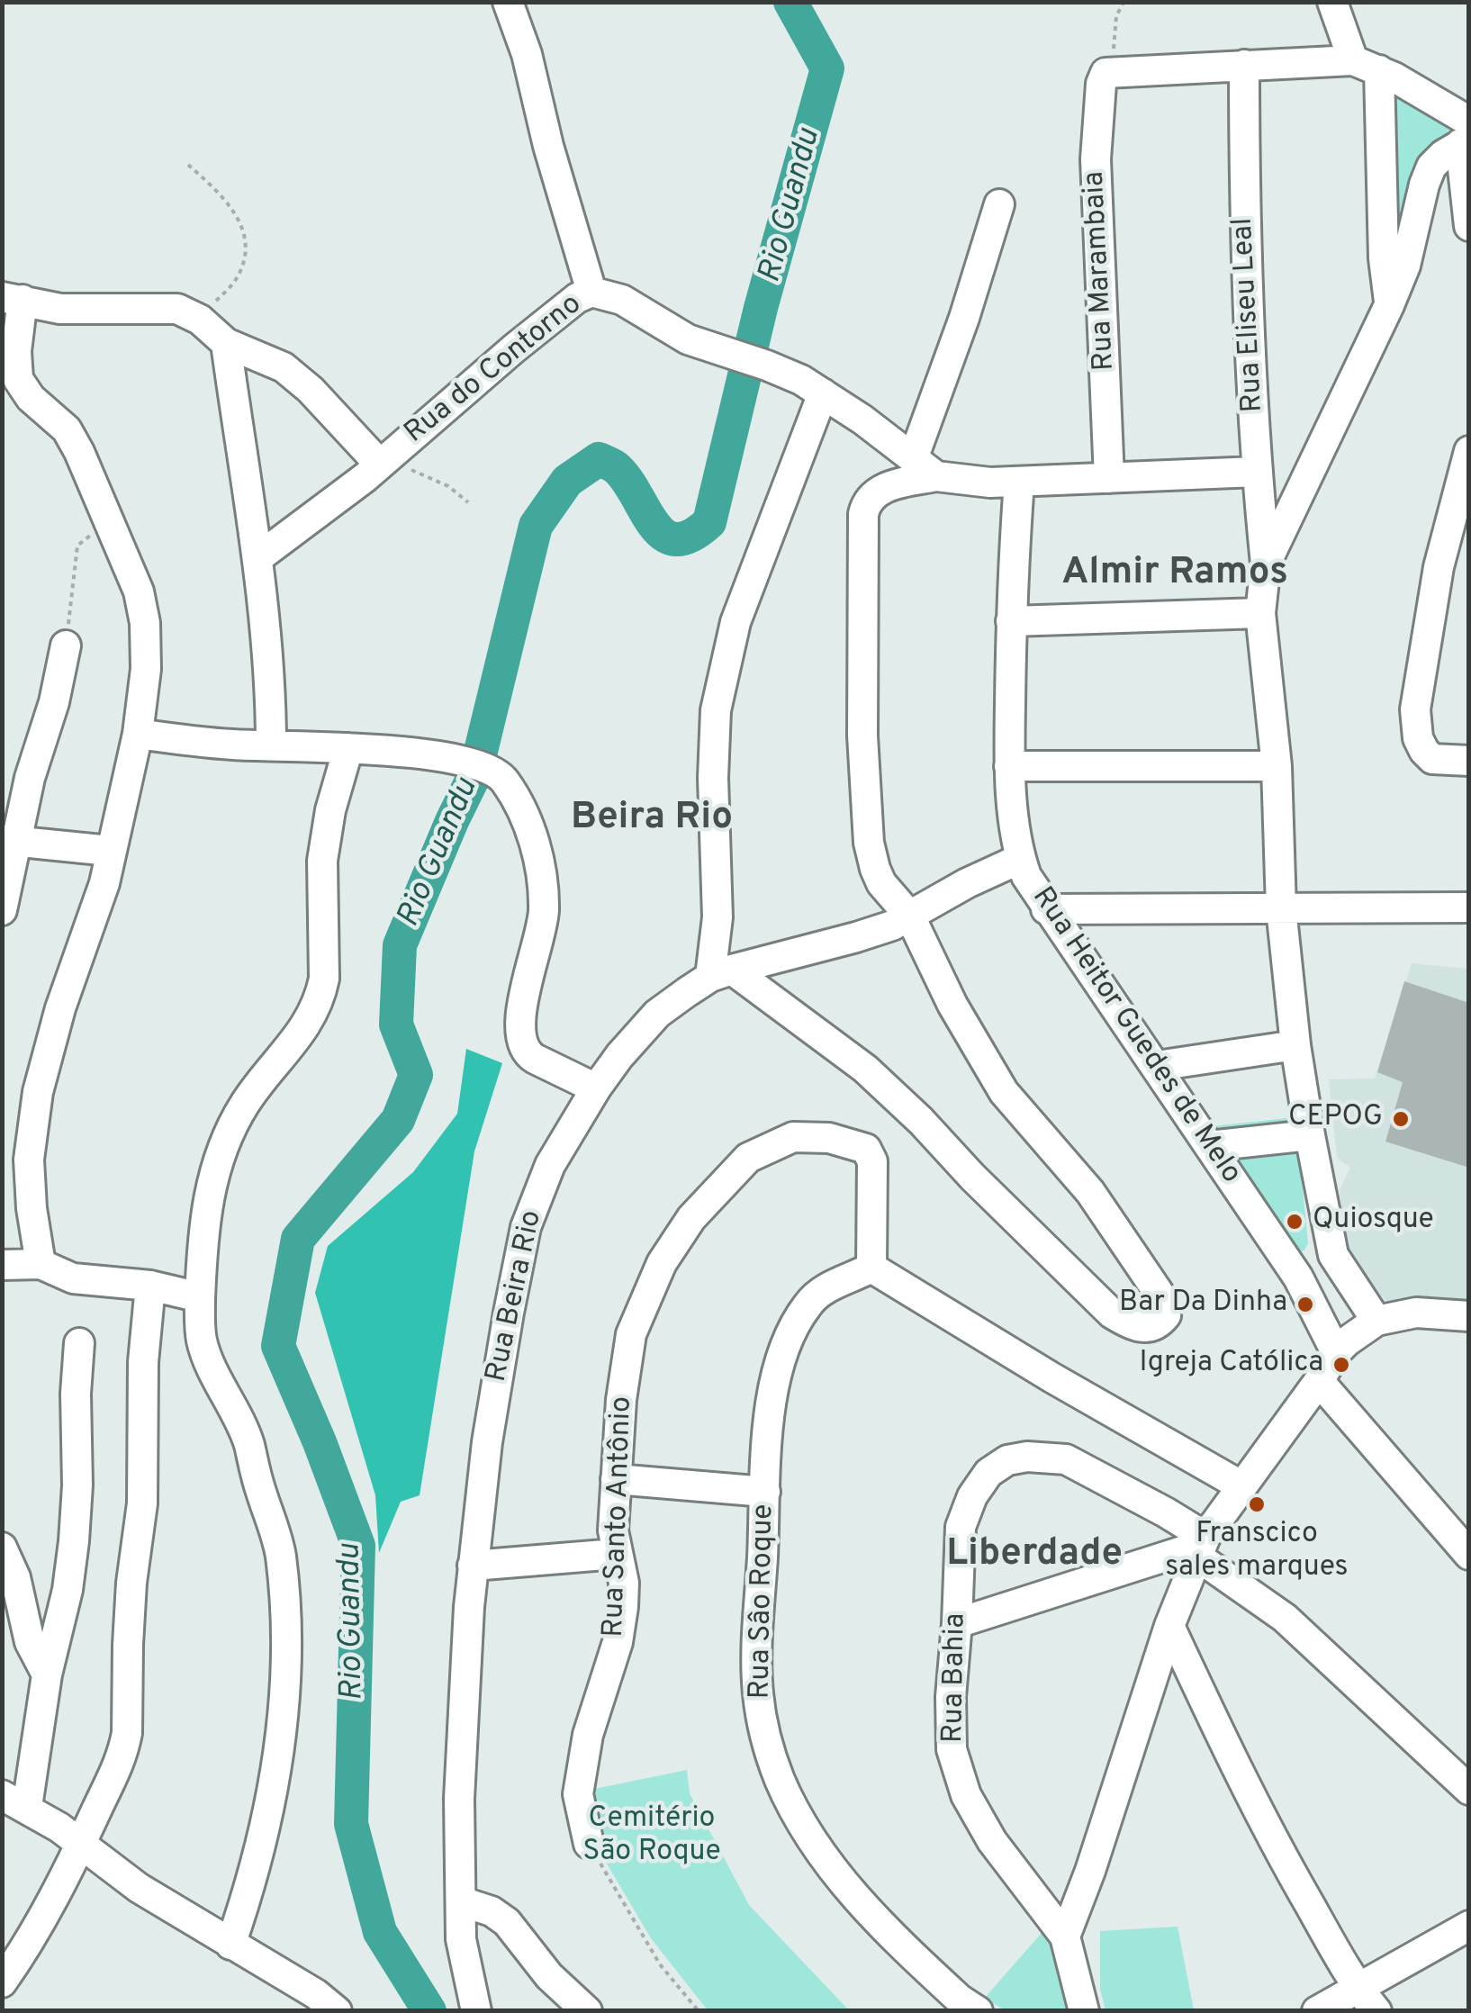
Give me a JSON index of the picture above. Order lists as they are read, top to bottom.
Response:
{
  "streets": {
    "street": [
      "Rua Marambaia",
      "Rua Eliseu Leal",
      "Rua do Contorno",
      "Rua Heitor Guedes de Melo",
      "Rua Beira Rio",
      "Rua Santo Antônio",
      "Rua Sâo Roque",
      "Rua Bahia"
    ]
  },
  "crossings": [
    ["Rua Marambaia", "Rua do Contorno"],
    ["Rua Eliseu Leal", "Rua do Contorno"],
    ["Rua do Contorno", "Rua Heitor Guedes de Melo"],
    ["Rua Heitor Guedes de Melo", "Rua Beira Rio"],
    ["Rua Santo Antônio", "Rua Sâo Roque"]
  ],
  "districts": ["Almir Ramos", "Beira Rio", "Liberdade"],
  "water": ["Rio Guandu"],
  "parks": ["Cemitério São Roque"],
  "places": [
    "CEPOG",
    "Quiosque",
    "Bar Da Dinha",
    "Igreja Católica",
    "Franscico sales marques"
  ]
}
